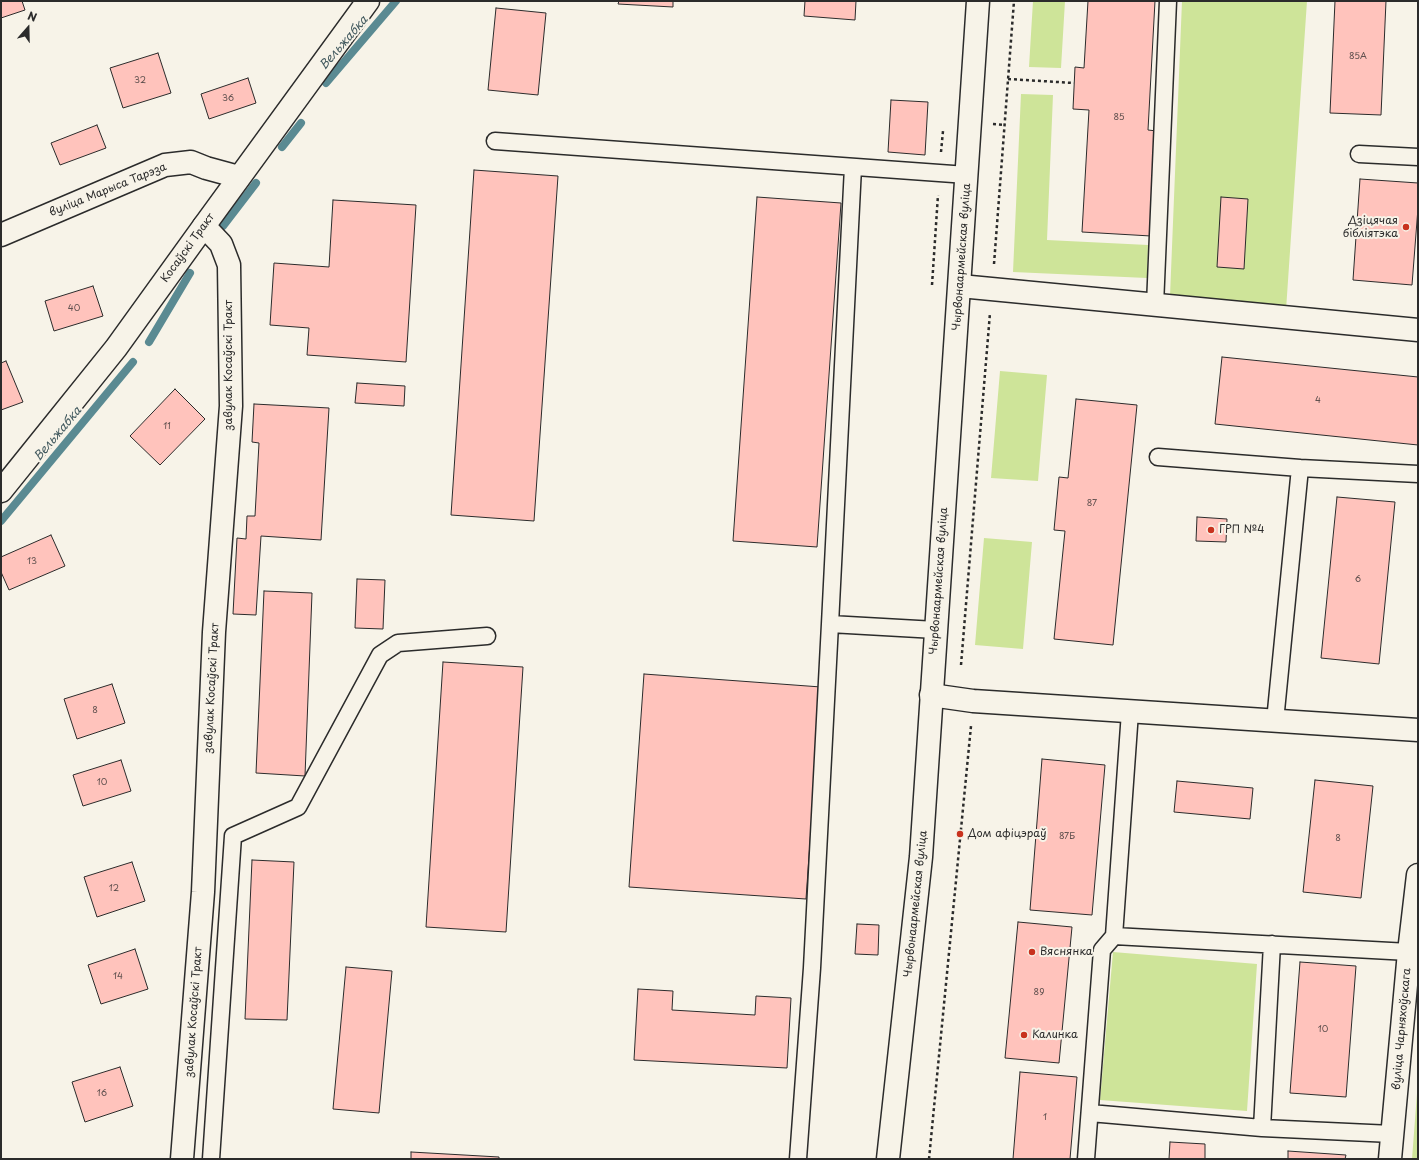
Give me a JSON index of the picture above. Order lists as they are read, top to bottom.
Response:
{
  "streets": {
    "main road": [
      "вуліца Марыса Тарэза",
      "Косаўскі Тракт",
      "Чырвонаармейская вуліца",
      "завулак Косаўскі Тракт",
      "вуліца Чарняхоўскага"
    ]
  },
  "crossings": [
    ["вуліца Марыса Тарэза", "Косаўскі Тракт"],
    ["Косаўскі Тракт", "завулак Косаўскі Тракт"]
  ],
  "water": ["Вельжабка"],
  "places": [
    "Дзіцячая бібліятэка",
    "ГРП №4",
    "Дом афіцэраў",
    "Вяснянка",
    "Калинка"
  ],
  "house_numbers": [
    "85А",
    "32",
    "36",
    "85",
    "40",
    "4",
    "11",
    "87",
    "13",
    "6",
    "8",
    "10",
    "87Б",
    "8",
    "12",
    "14",
    "89",
    "10",
    "16",
    "1"
  ],
  "north": "top"
}
